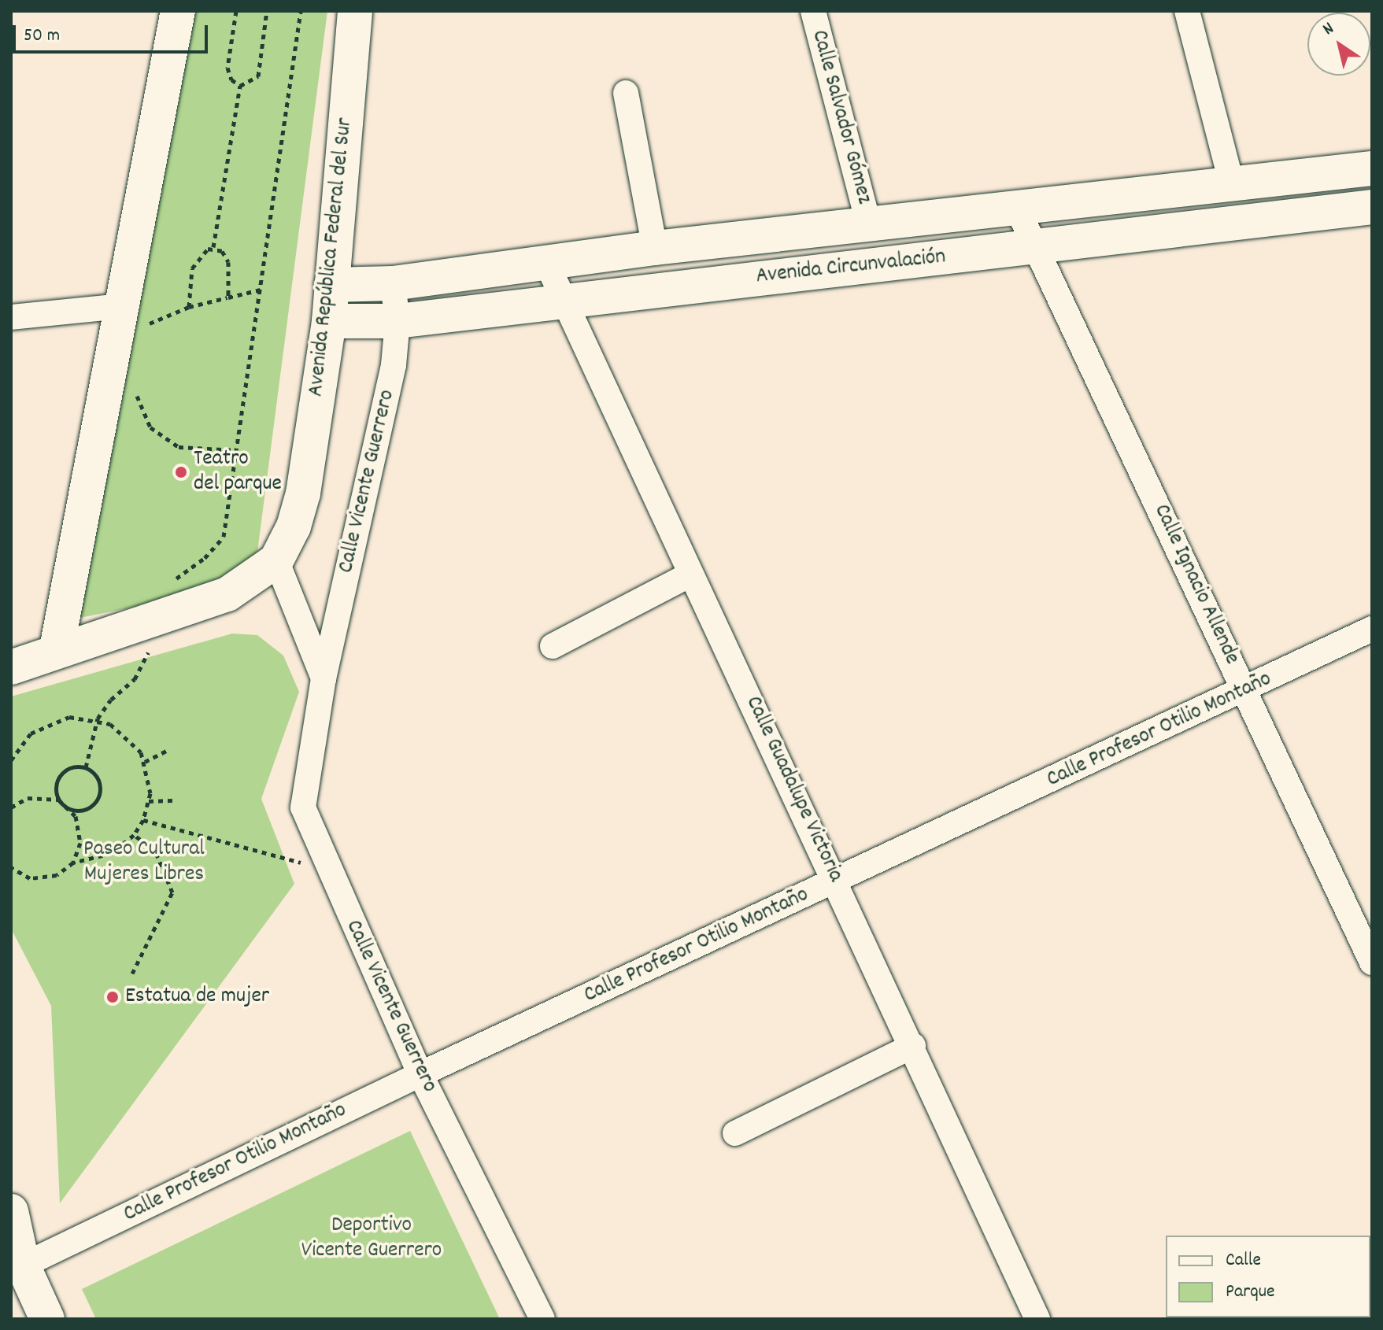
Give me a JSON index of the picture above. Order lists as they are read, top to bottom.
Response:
{
  "streets": {
    "street": [
      "Calle Salvador Gómez",
      "Avenida República Federal del Sur",
      "Avenida Circunvalación",
      "Calle Vicente Guerrero",
      "Calle Ignacio Allende",
      "Calle Profesor Otilio Montaño",
      "Calle Guadalupe Victoria"
    ]
  },
  "crossings": [
    ["Calle Salvador Gómez", "Avenida Circunvalación"],
    ["Avenida República Federal del Sur", "Avenida Circunvalación"],
    ["Avenida Circunvalación", "Calle Vicente Guerrero"],
    ["Avenida Circunvalación", "Calle Ignacio Allende"],
    ["Avenida Circunvalación", "Calle Guadalupe Victoria"],
    ["Calle Vicente Guerrero", "Calle Profesor Otilio Montaño"],
    ["Calle Ignacio Allende", "Calle Profesor Otilio Montaño"],
    ["Calle Profesor Otilio Montaño", "Calle Guadalupe Victoria"]
  ],
  "parks": ["Paseo Cultural Mujeres Libres", "Deportivo Vicente Guerrero"],
  "places": ["Teatro del parque", "Estatua de mujer"],
  "legend": ["Calle", "Parque"],
  "scale_bar": "50 m",
  "north": "top left"
}
